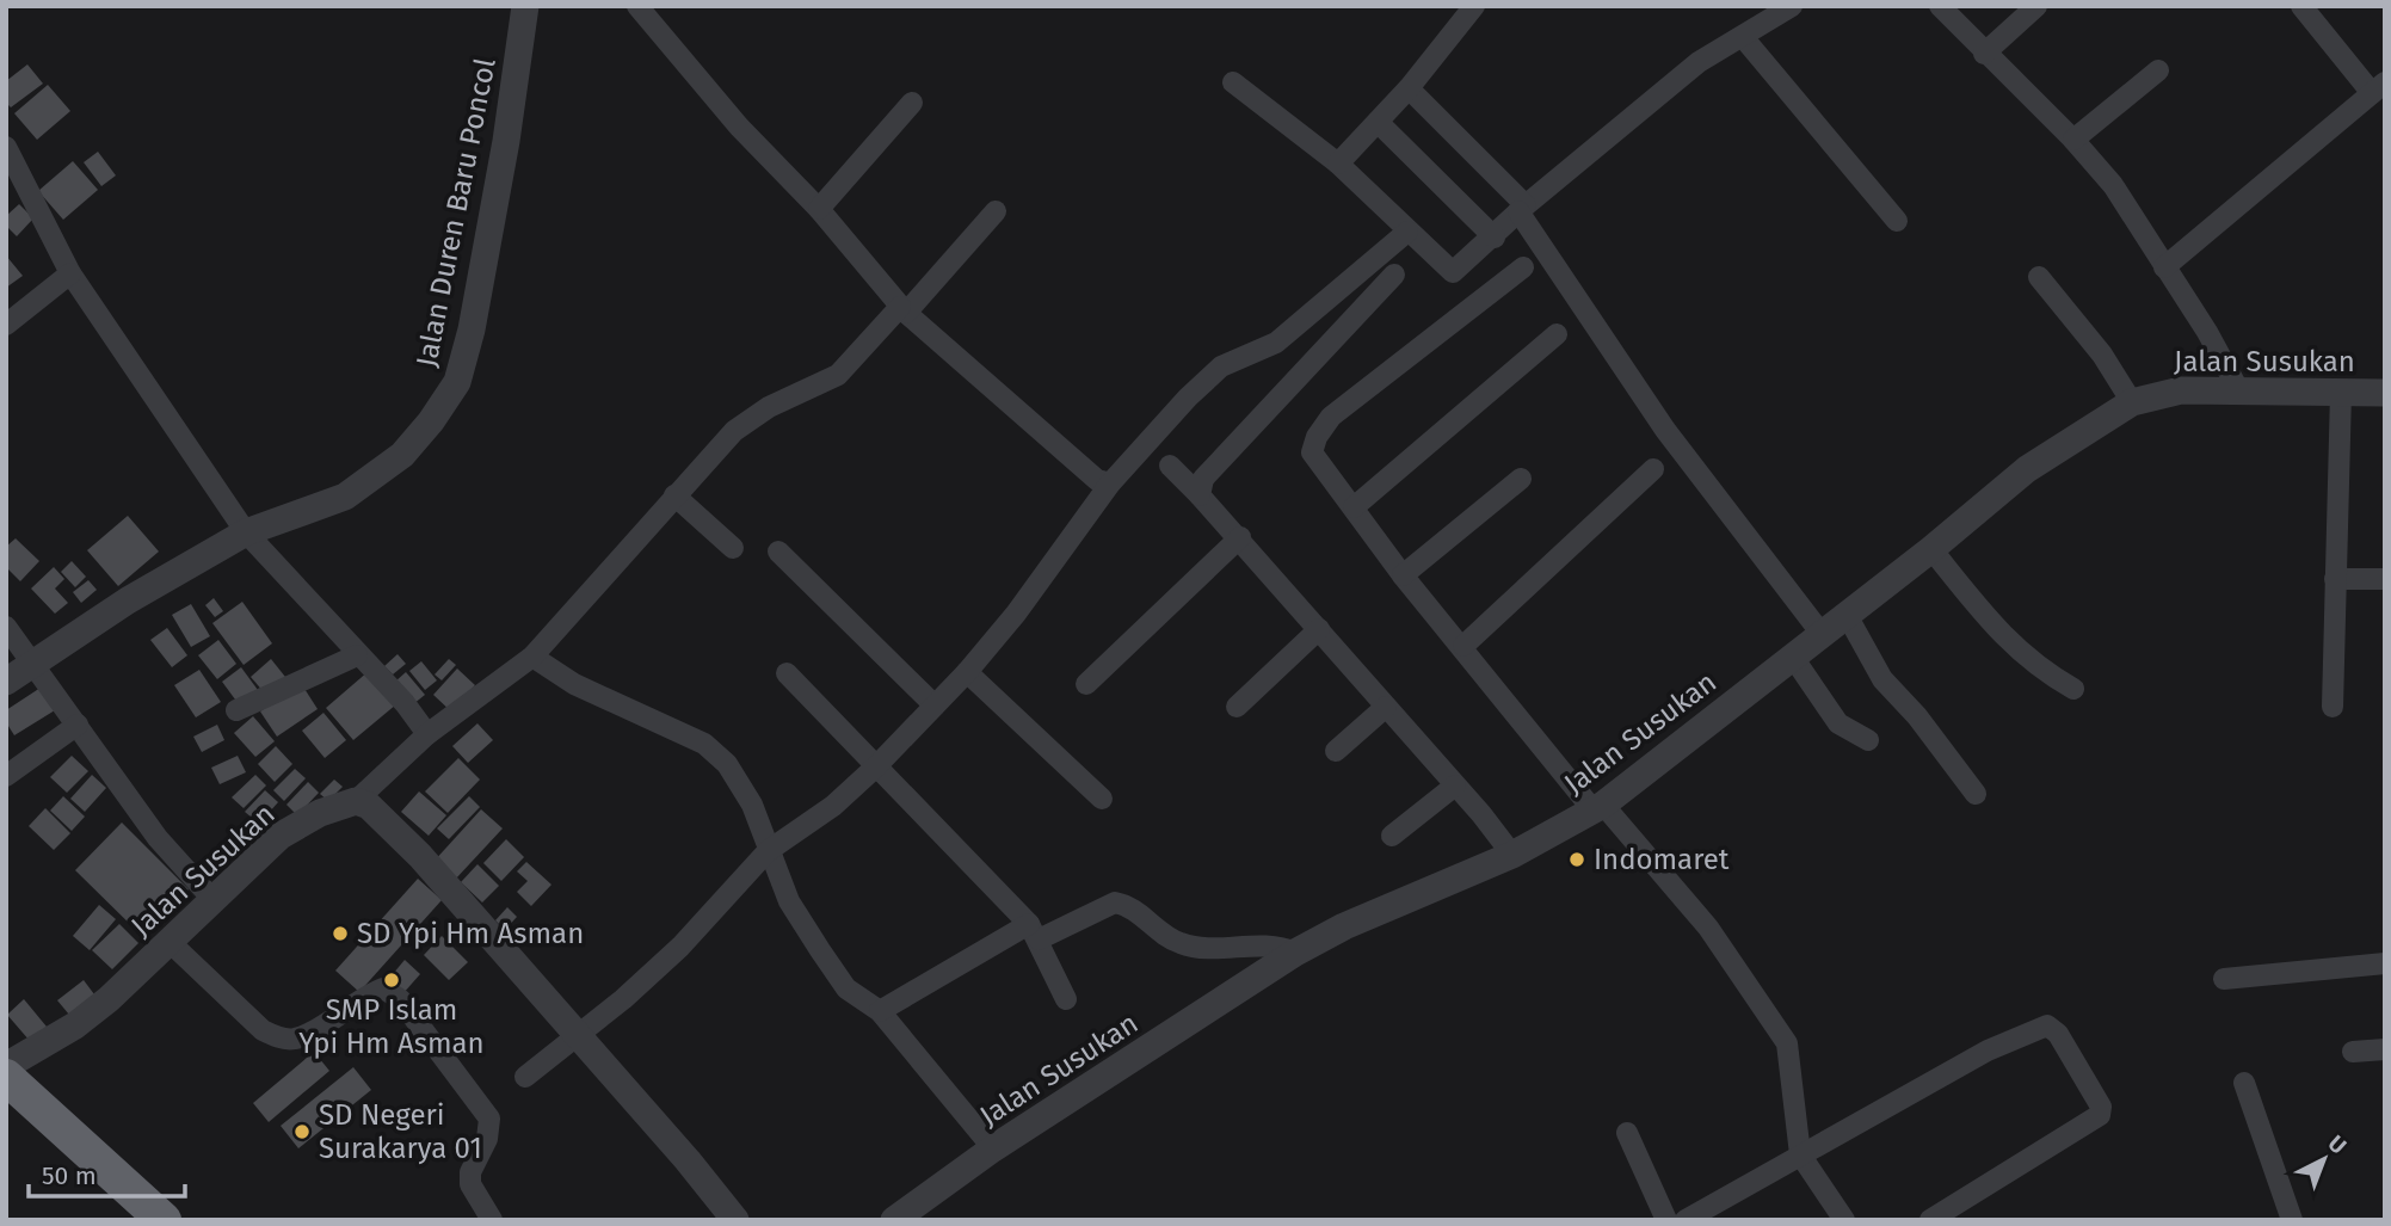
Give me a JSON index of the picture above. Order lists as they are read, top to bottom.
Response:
{
  "streets": {
    "street": ["Jalan Duren Baru Poncol", "Jalan Susukan"]
  },
  "places": [
    "Indomaret",
    "SD Ypi Hm Asman",
    "SMP Islam Ypi Hm Asman",
    "SD Negeri Surakarya 01"
  ],
  "scale_bar": "50 m",
  "north": "top right"
}
